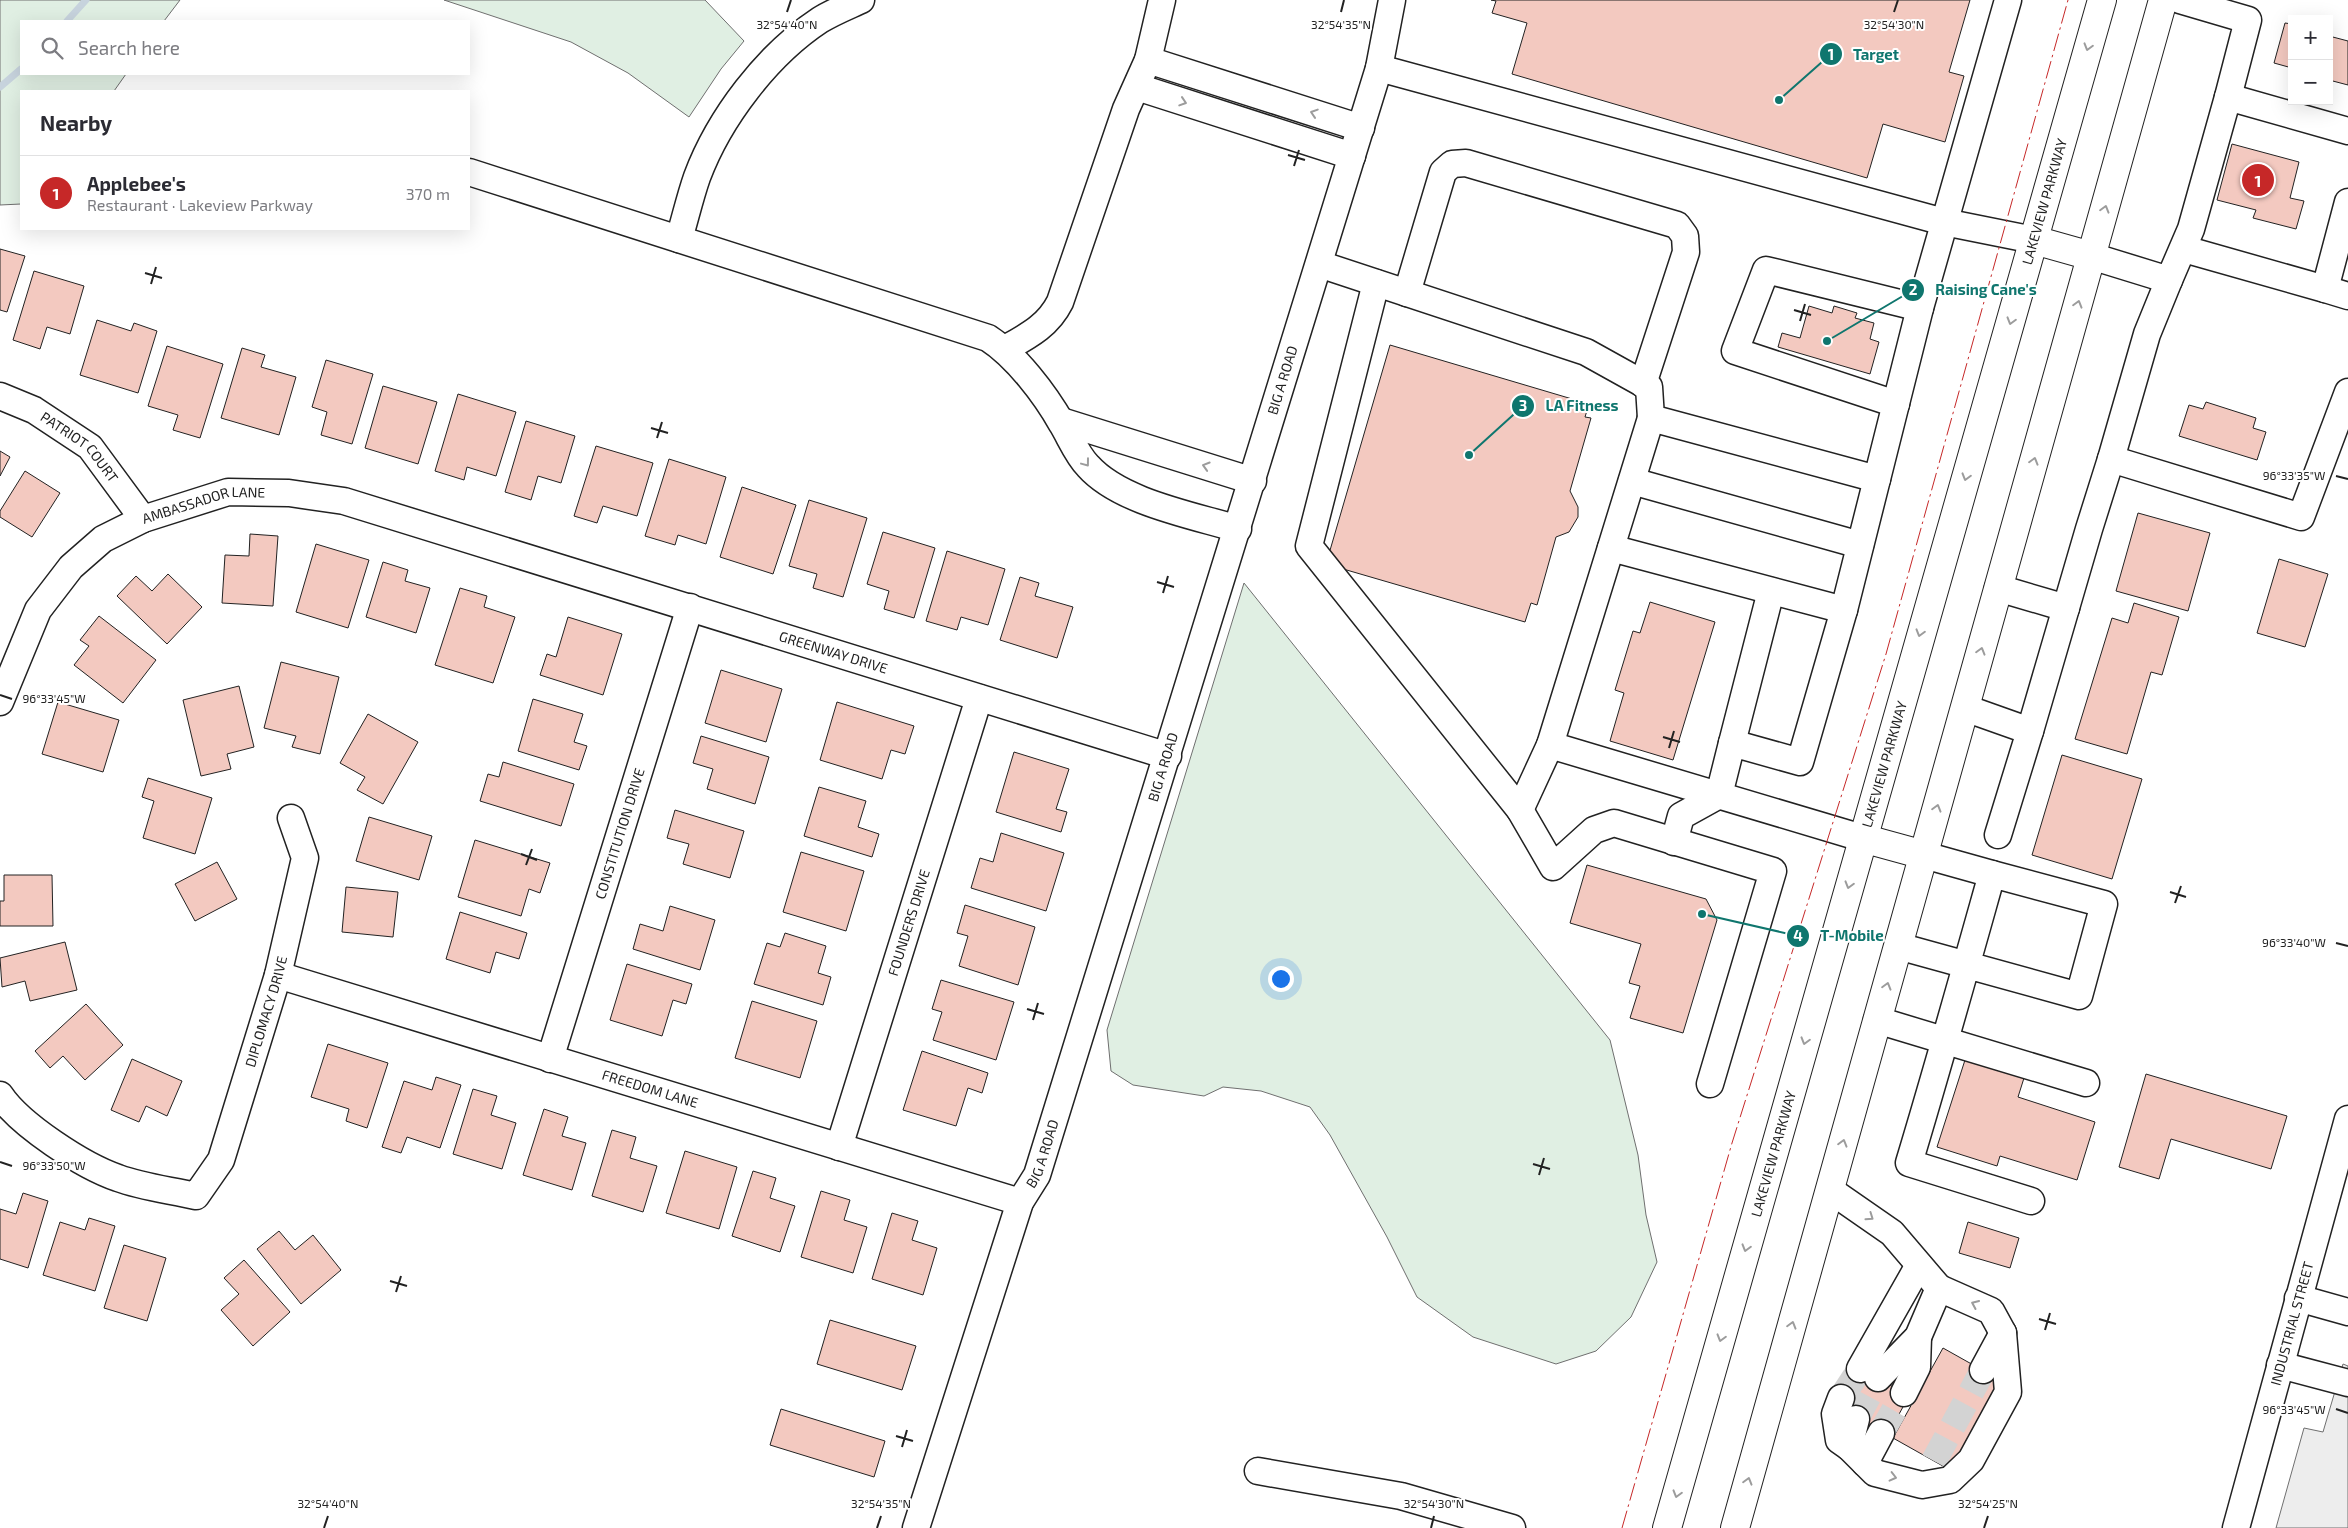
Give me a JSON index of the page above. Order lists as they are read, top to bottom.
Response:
{
  "streets": {
    "main road": ["LAKEVIEW PARKWAY"],
    "street": [
      "BIG A ROAD",
      "PATRIOT COURT",
      "AMBASSADOR LANE",
      "GREENWAY DRIVE",
      "CONSTITUTION DRIVE",
      "FOUNDERS DRIVE",
      "DIPLOMACY DRIVE",
      "FREEDOM LANE",
      "INDUSTRIAL STREET"
    ]
  },
  "crossings": [
    ["BIG A ROAD", "GREENWAY DRIVE"],
    ["BIG A ROAD", "FREEDOM LANE"],
    ["PATRIOT COURT", "AMBASSADOR LANE"],
    ["AMBASSADOR LANE", "GREENWAY DRIVE"],
    ["GREENWAY DRIVE", "CONSTITUTION DRIVE"],
    ["GREENWAY DRIVE", "FOUNDERS DRIVE"],
    ["CONSTITUTION DRIVE", "FREEDOM LANE"],
    ["FOUNDERS DRIVE", "FREEDOM LANE"],
    ["DIPLOMACY DRIVE", "FREEDOM LANE"]
  ],
  "places": [
    "Target",
    "Raising Cane's",
    "LA Fitness",
    "T-Mobile"
  ],
  "page": {
    "map_buttons": ["+", "−"],
    "search": "Search here",
    "heading": "Nearby",
    "list": [
      {
        "mark": "1",
        "name": "Applebee's",
        "note": "Restaurant · Lakeview Parkway",
        "value": "370 m"
      }
    ],
    "pins": "1"
  },
  "coordinates": [
    "32°54'40\"N",
    "32°54'35\"N",
    "32°54'30\"N",
    "96°33'35\"W",
    "96°33'45\"W",
    "96°33'40\"W",
    "96°33'50\"W",
    "32°54'25\"N"
  ]
}
